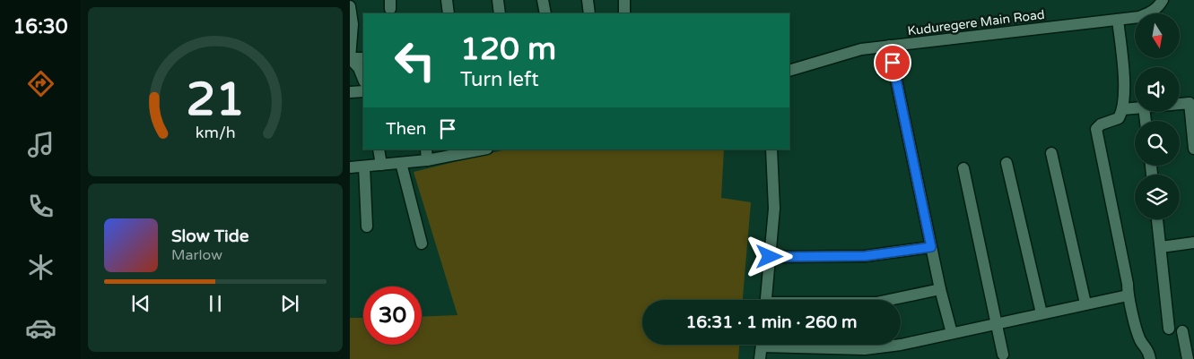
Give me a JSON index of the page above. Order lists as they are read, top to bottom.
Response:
{
  "streets": {
    "street": ["Kuduregere Main Road"]
  },
  "north": "bottom",
  "page": {
    "tabs": "16:30",
    "turn": ["120 m", "Turn left"],
    "then": "Then",
    "song": ["Slow Tide", "Marlow"],
    "limit": "30",
    "trip": "16:31 · 1 min · 260 m",
    "gauge": ["21", "km/h"]
  }
}
